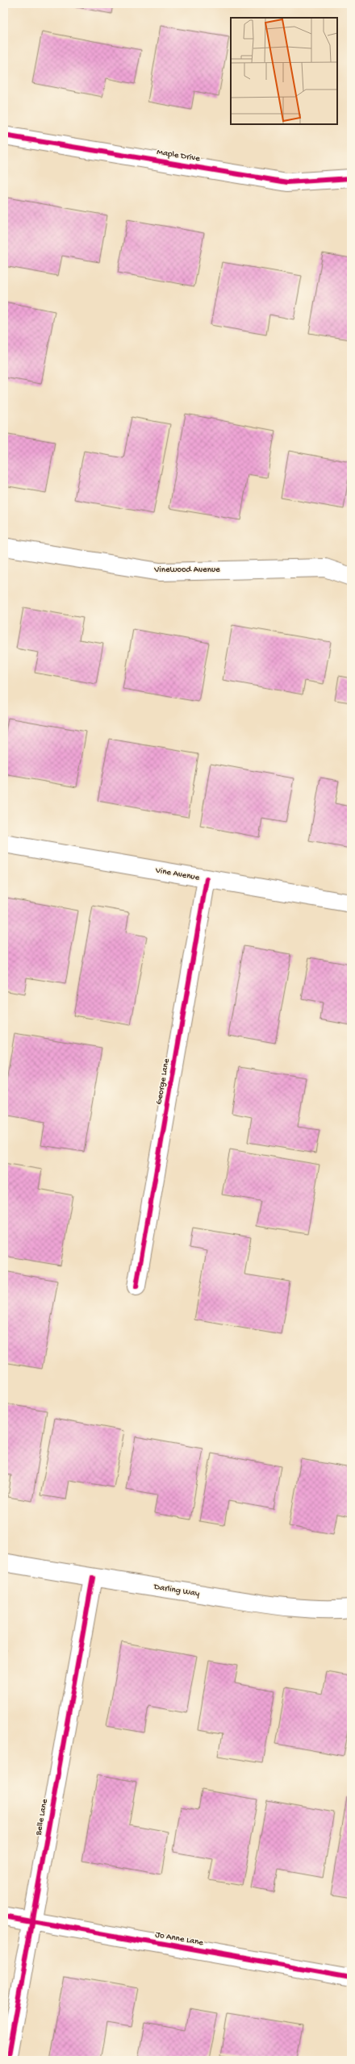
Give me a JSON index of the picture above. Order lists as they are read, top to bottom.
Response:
{
  "streets": {
    "street": [
      "Maple Drive",
      "Vinewood Avenue",
      "Vine Avenue",
      "George Lane",
      "Darling Way",
      "Belle Lane",
      "Jo Anne Lane"
    ]
  },
  "crossings": [
    ["Vine Avenue", "George Lane"],
    ["Darling Way", "Belle Lane"],
    ["Belle Lane", "Jo Anne Lane"]
  ]
}
